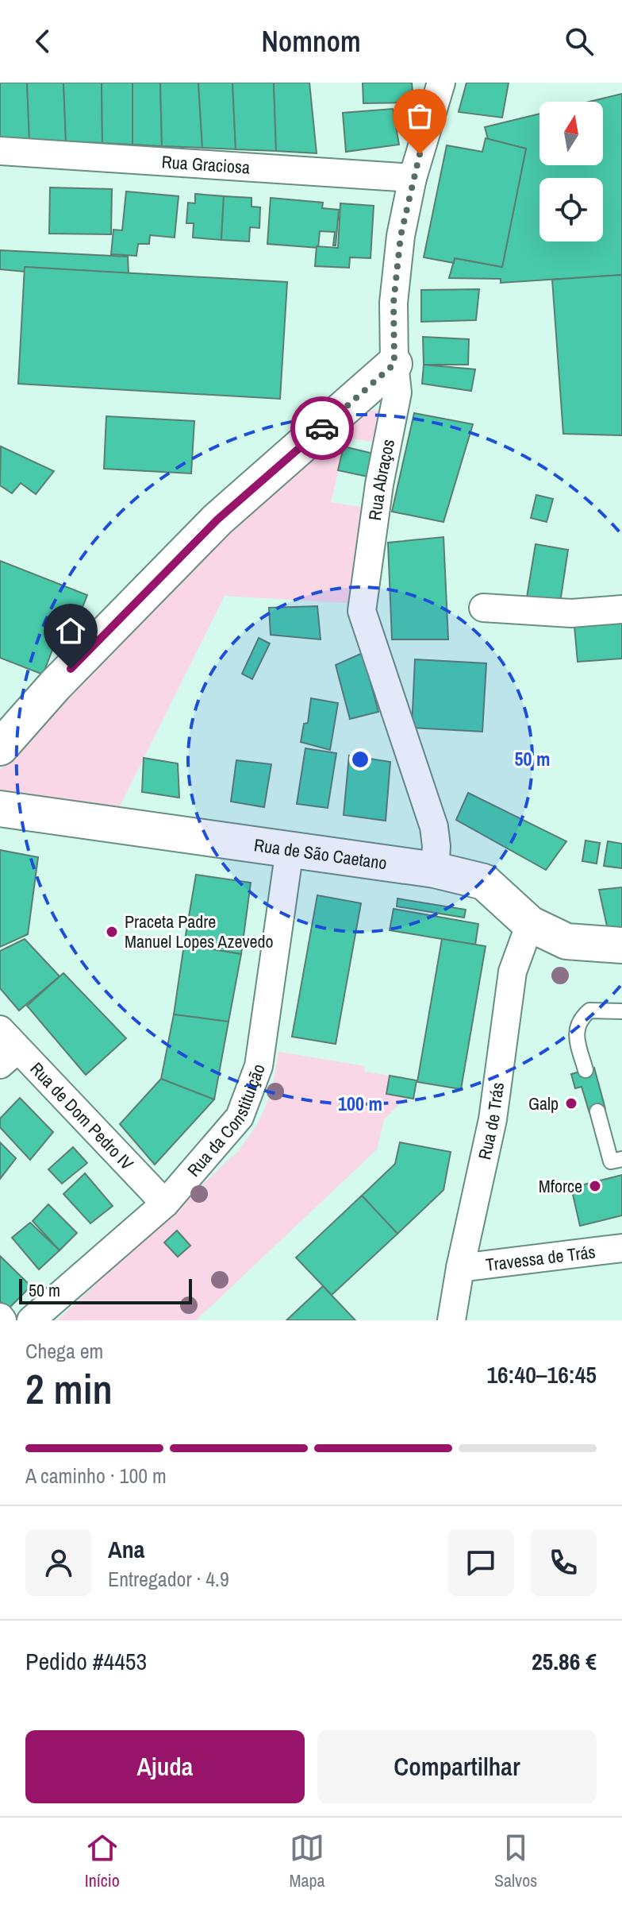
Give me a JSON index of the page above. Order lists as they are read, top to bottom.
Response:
{
  "streets": {
    "main road": ["Rua de São Caetano"],
    "street": [
      "Rua Graciosa",
      "Rua Abraços",
      "Rua de Dom Pedro IV",
      "Rua da Constituição",
      "Rua de Trás",
      "Travessa de Trás"
    ]
  },
  "crossings": [
    ["Rua Graciosa", "Rua Abraços"],
    ["Rua Abraços", "Rua de São Caetano"],
    ["Rua de São Caetano", "Rua da Constituição"],
    ["Rua de São Caetano", "Rua de Trás"],
    ["Rua de Dom Pedro IV", "Rua da Constituição"],
    ["Rua de Trás", "Travessa de Trás"]
  ],
  "places": ["Praceta Padre Manuel Lopes Azevedo", "Galp", "Mforce"],
  "scale_bar": "50 m",
  "north": "top",
  "page": {
    "header": "Nomnom",
    "scale": "50 m",
    "heading": ["2 min", "Chega em", "16:40–16:45"],
    "panel": [
      "Ana",
      "Entregador · 4.9",
      "Pedido #4453",
      "25.86 €"
    ],
    "bar": "A caminho · 100 m",
    "buttons": ["Ajuda", "Compartilhar"],
    "tabs": ["Início", "Mapa", "Salvos"]
  },
  "rings": ["50 m", "100 m"]
}
